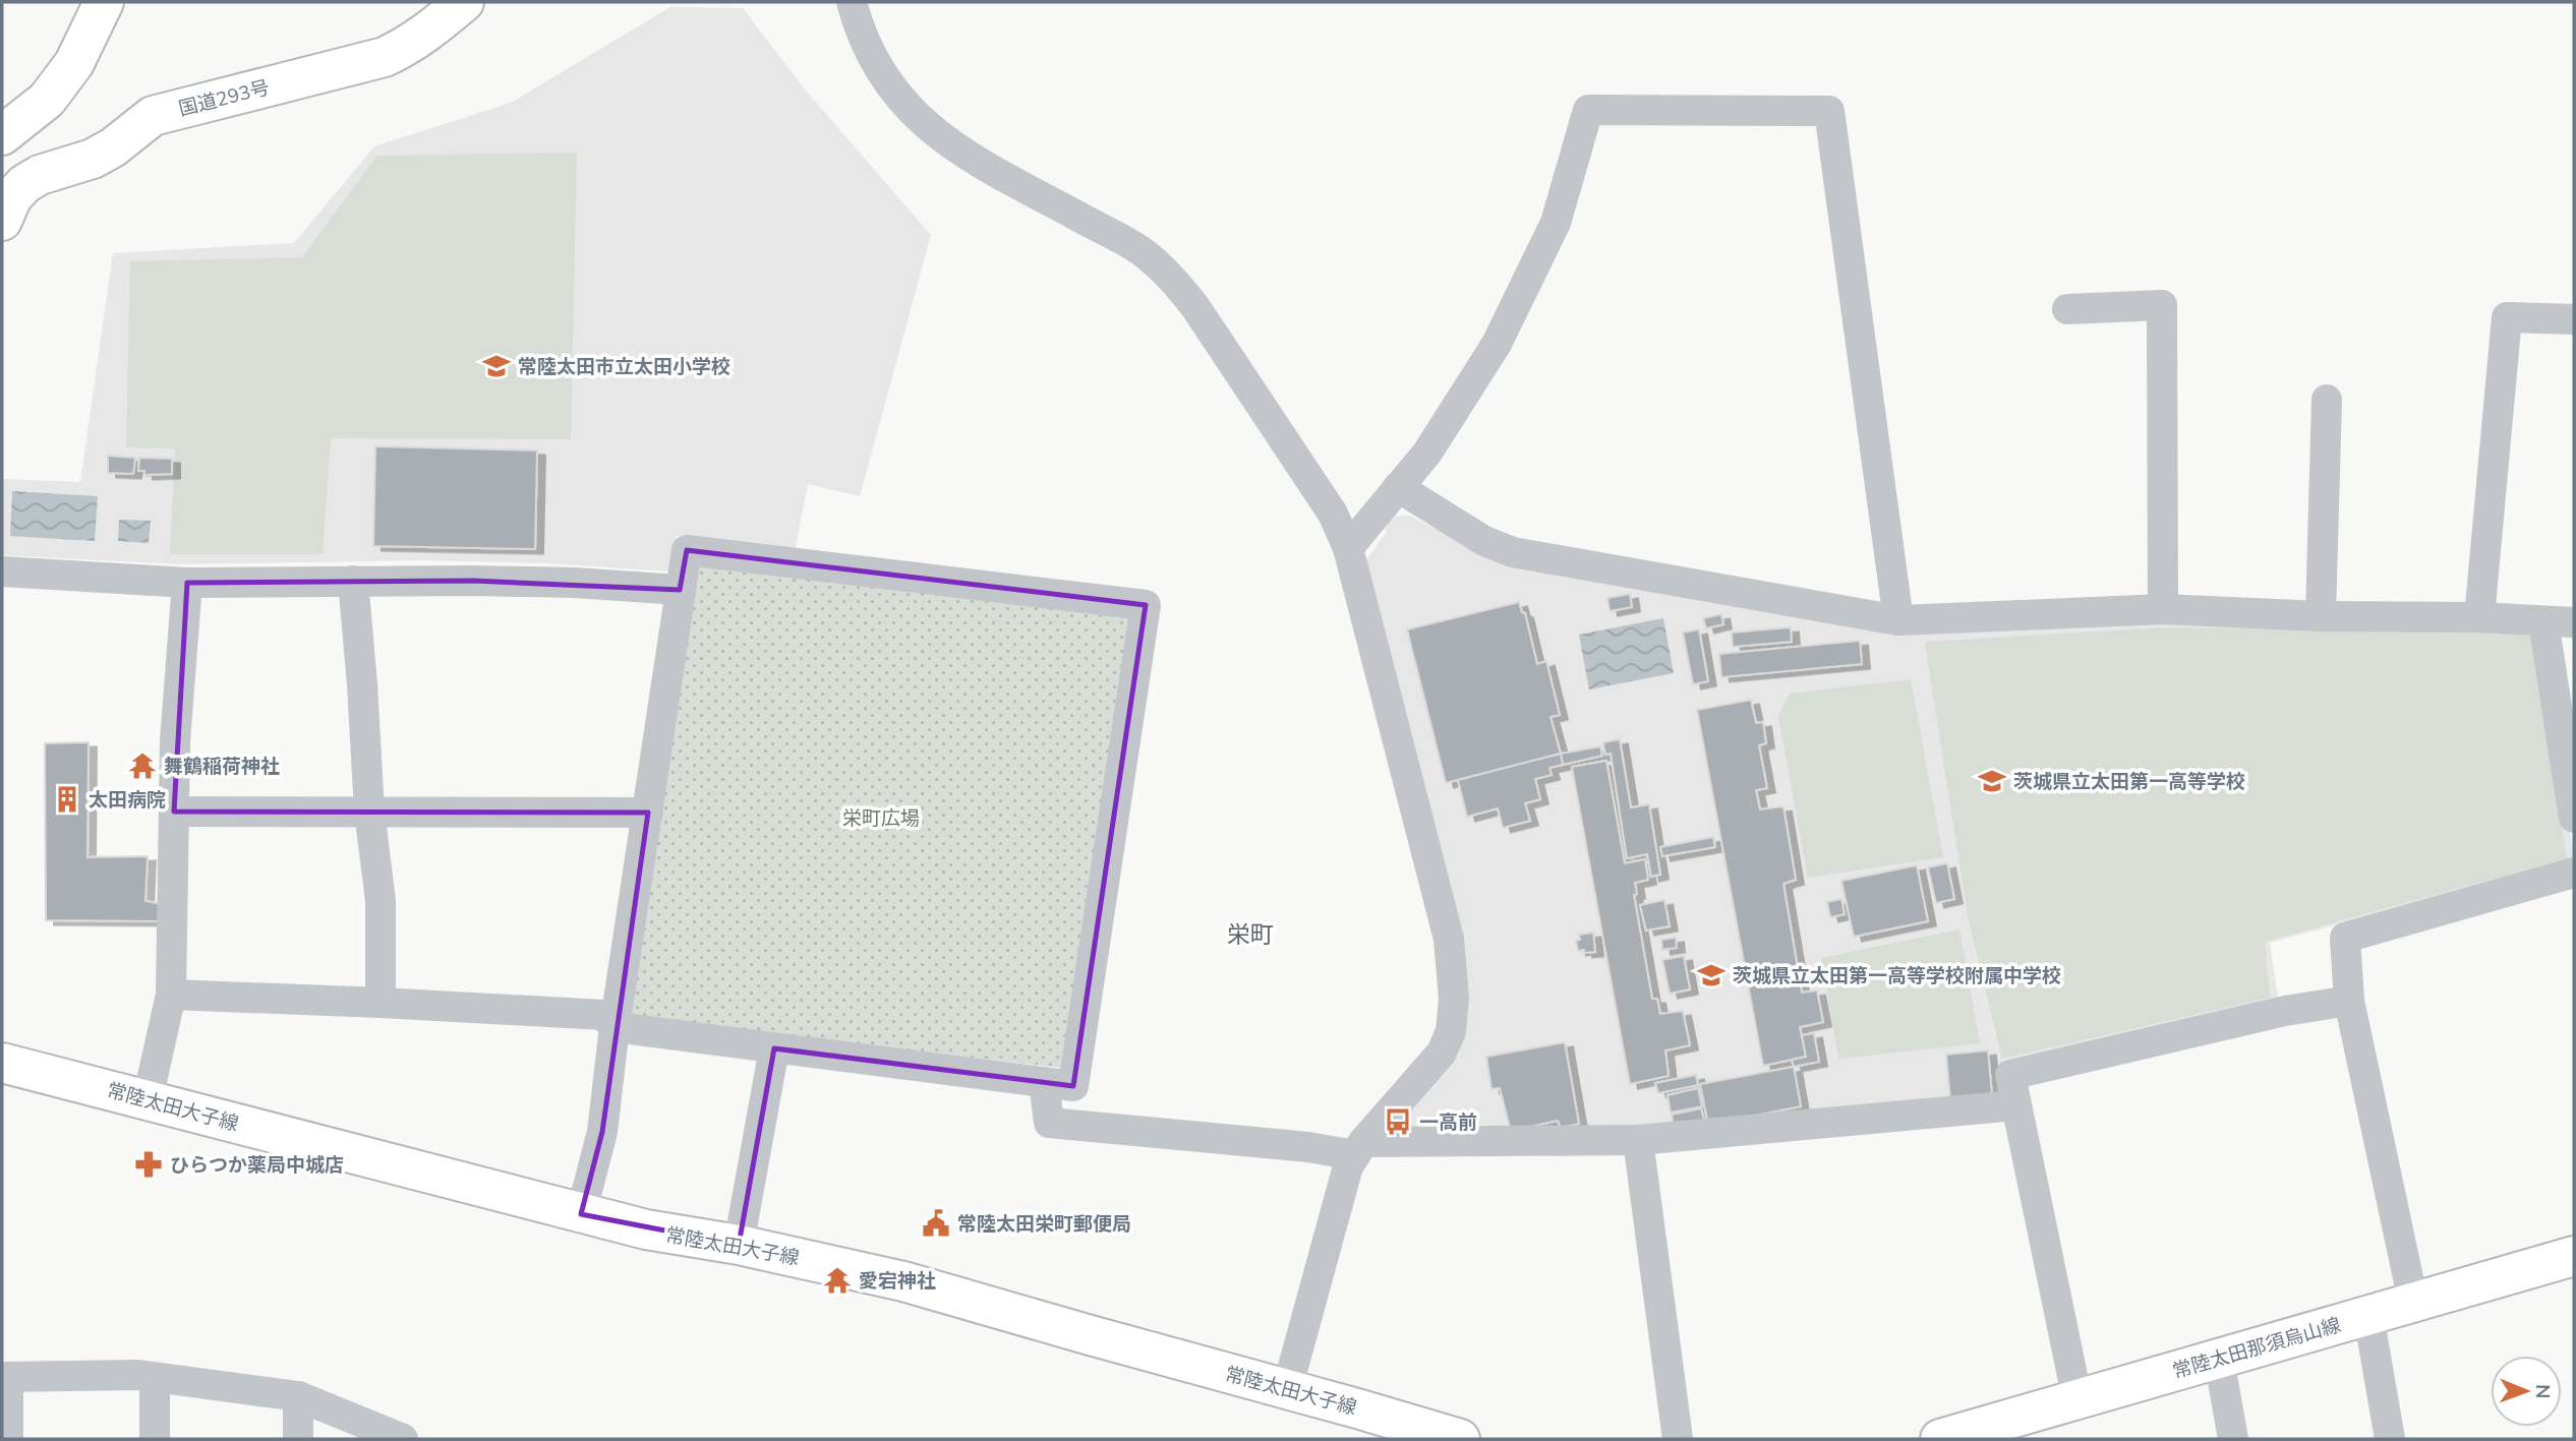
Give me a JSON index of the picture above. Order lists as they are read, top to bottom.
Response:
{
  "streets": {
    "main road": ["国道293号", "常陸太田大子線", "常陸太田那須烏山線"]
  },
  "districts": ["栄町"],
  "parks": ["栄町広場"],
  "places": {
    "school or university": ["常陸太田市立太田小学校", "茨城県立太田第一高等学校", "茨城県立太田第一高等学校附属中学校"],
    "temple": ["舞鶴稲荷神社", "愛宕神社"],
    "building": ["太田病院"],
    "bus stop": ["一高前"],
    "pharmacy": ["ひらつか薬局中城店"],
    "public building": ["常陸太田栄町郵便局"]
  },
  "north": "right"
}
